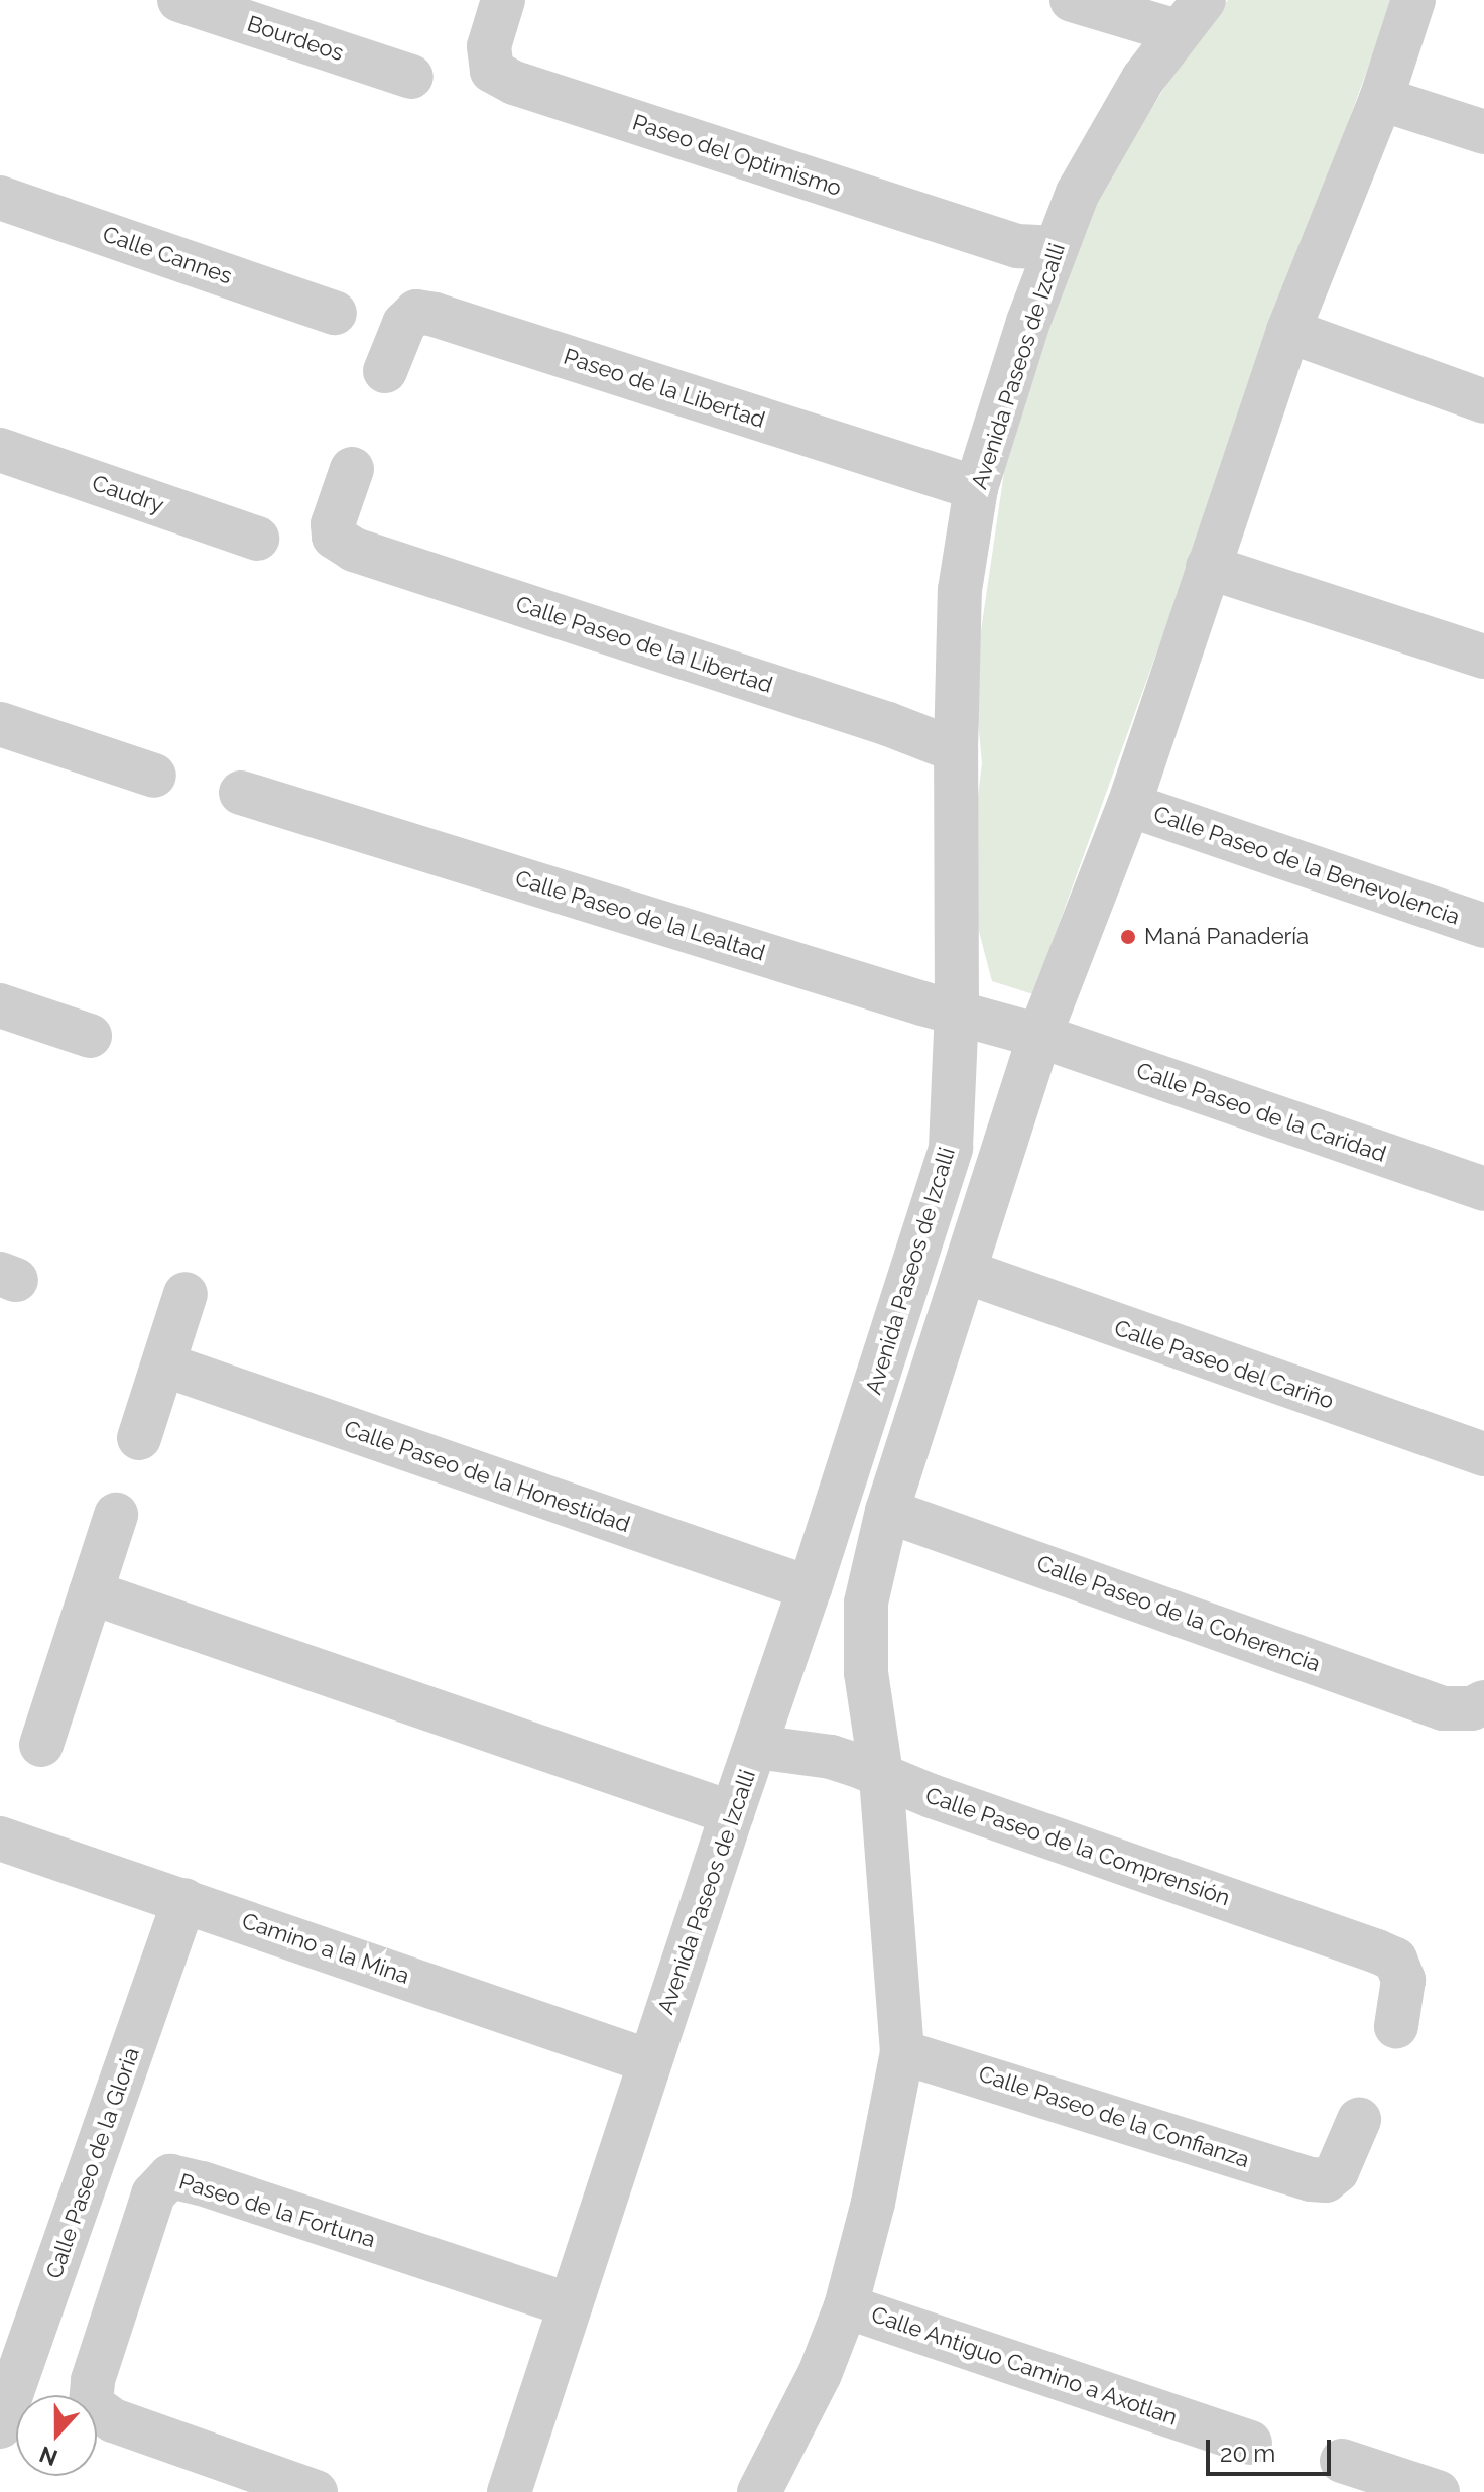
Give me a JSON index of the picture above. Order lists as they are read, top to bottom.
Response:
{
  "streets": {
    "street": [
      "Bourdeos",
      "Paseo del Optimismo",
      "Calle Cannes",
      "Avenida Paseos de Izcalli",
      "Paseo de la Libertad",
      "Caudry",
      "Calle Paseo de la Libertad",
      "Calle Paseo de la Benevolencia",
      "Calle Paseo de la Lealtad",
      "Calle Paseo de la Caridad",
      "Calle Paseo del Cariño",
      "Calle Paseo de la Honestidad",
      "Calle Paseo de la Coherencia",
      "Calle Paseo de la Comprensión",
      "Camino a la Mina",
      "Calle Paseo de la Confianza",
      "Calle Paseo de la Gloria",
      "Paseo de la Fortuna",
      "Calle Antiguo Camino a Axotlan"
    ]
  },
  "crossings": [
    ["Paseo del Optimismo", "Avenida Paseos de Izcalli"],
    ["Avenida Paseos de Izcalli", "Paseo de la Libertad"],
    ["Avenida Paseos de Izcalli", "Calle Paseo de la Libertad"],
    ["Avenida Paseos de Izcalli", "Calle Paseo de la Lealtad"],
    ["Avenida Paseos de Izcalli", "Calle Paseo de la Honestidad"],
    ["Avenida Paseos de Izcalli", "Calle Paseo de la Comprensión"],
    ["Avenida Paseos de Izcalli", "Camino a la Mina"],
    ["Avenida Paseos de Izcalli", "Paseo de la Fortuna"],
    ["Calle Paseo de la Lealtad", "Calle Paseo de la Caridad"],
    ["Camino a la Mina", "Calle Paseo de la Gloria"]
  ],
  "places": ["Maná Panadería"],
  "scale_bar": "20 m",
  "north": "bottom"
}
